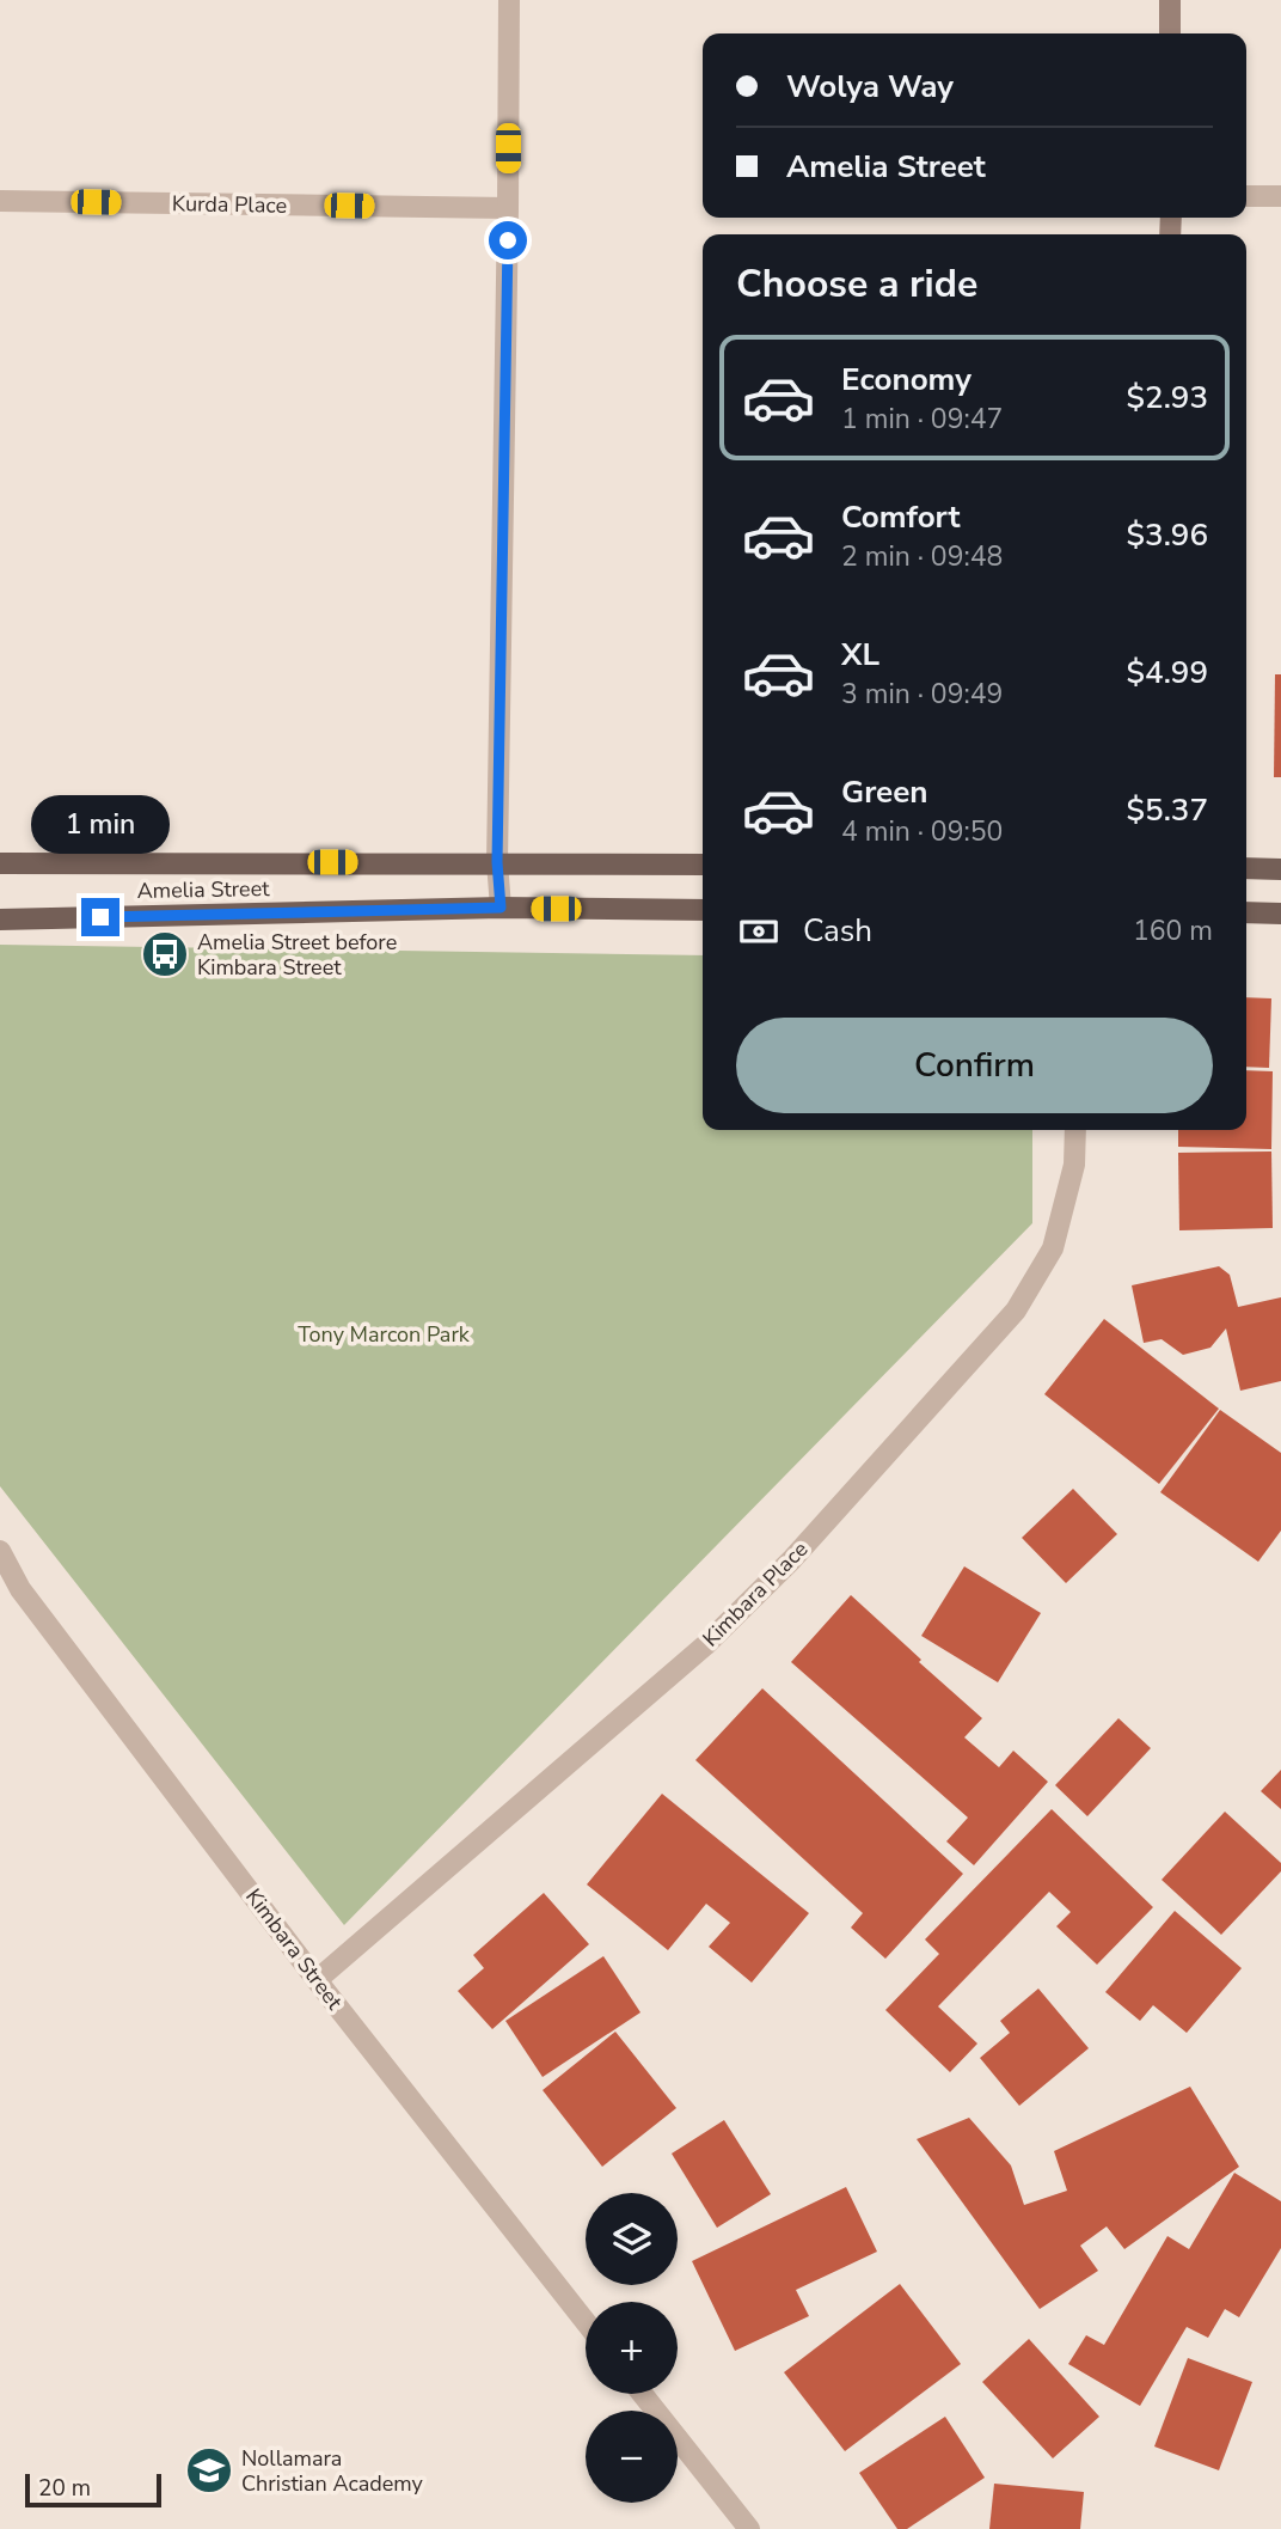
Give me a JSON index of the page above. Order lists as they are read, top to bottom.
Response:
{
  "streets": {
    "main road": ["Amelia Street"],
    "street": ["Kurda Place", "Kimbara Place", "Kimbara Street"]
  },
  "crossings": [
    ["Kimbara Place", "Kimbara Street"]
  ],
  "parks": ["Tony Marcon Park"],
  "places": {
    "bus stop": ["Amelia Street before Kimbara Street"],
    "school or university": ["Nollamara Christian Academy"]
  },
  "scale_bar": "20 m",
  "page": {
    "banner": ["Wolya Way", "Amelia Street"],
    "heading": "Choose a ride",
    "list": [
      {
        "name": "Economy",
        "note": "1 min · 09:47",
        "value": "$2.93"
      },
      {
        "name": "Comfort",
        "note": "2 min · 09:48",
        "value": "$3.96"
      },
      {
        "name": "XL",
        "note": "3 min · 09:49",
        "value": "$4.99"
      },
      {
        "name": "Green",
        "note": "4 min · 09:50",
        "value": "$5.37"
      }
    ],
    "bubble": "1 min",
    "pay": ["Cash", "160 m"],
    "buttons": "Confirm",
    "map_buttons": ["+", "−"],
    "scale": "20 m"
  }
}
